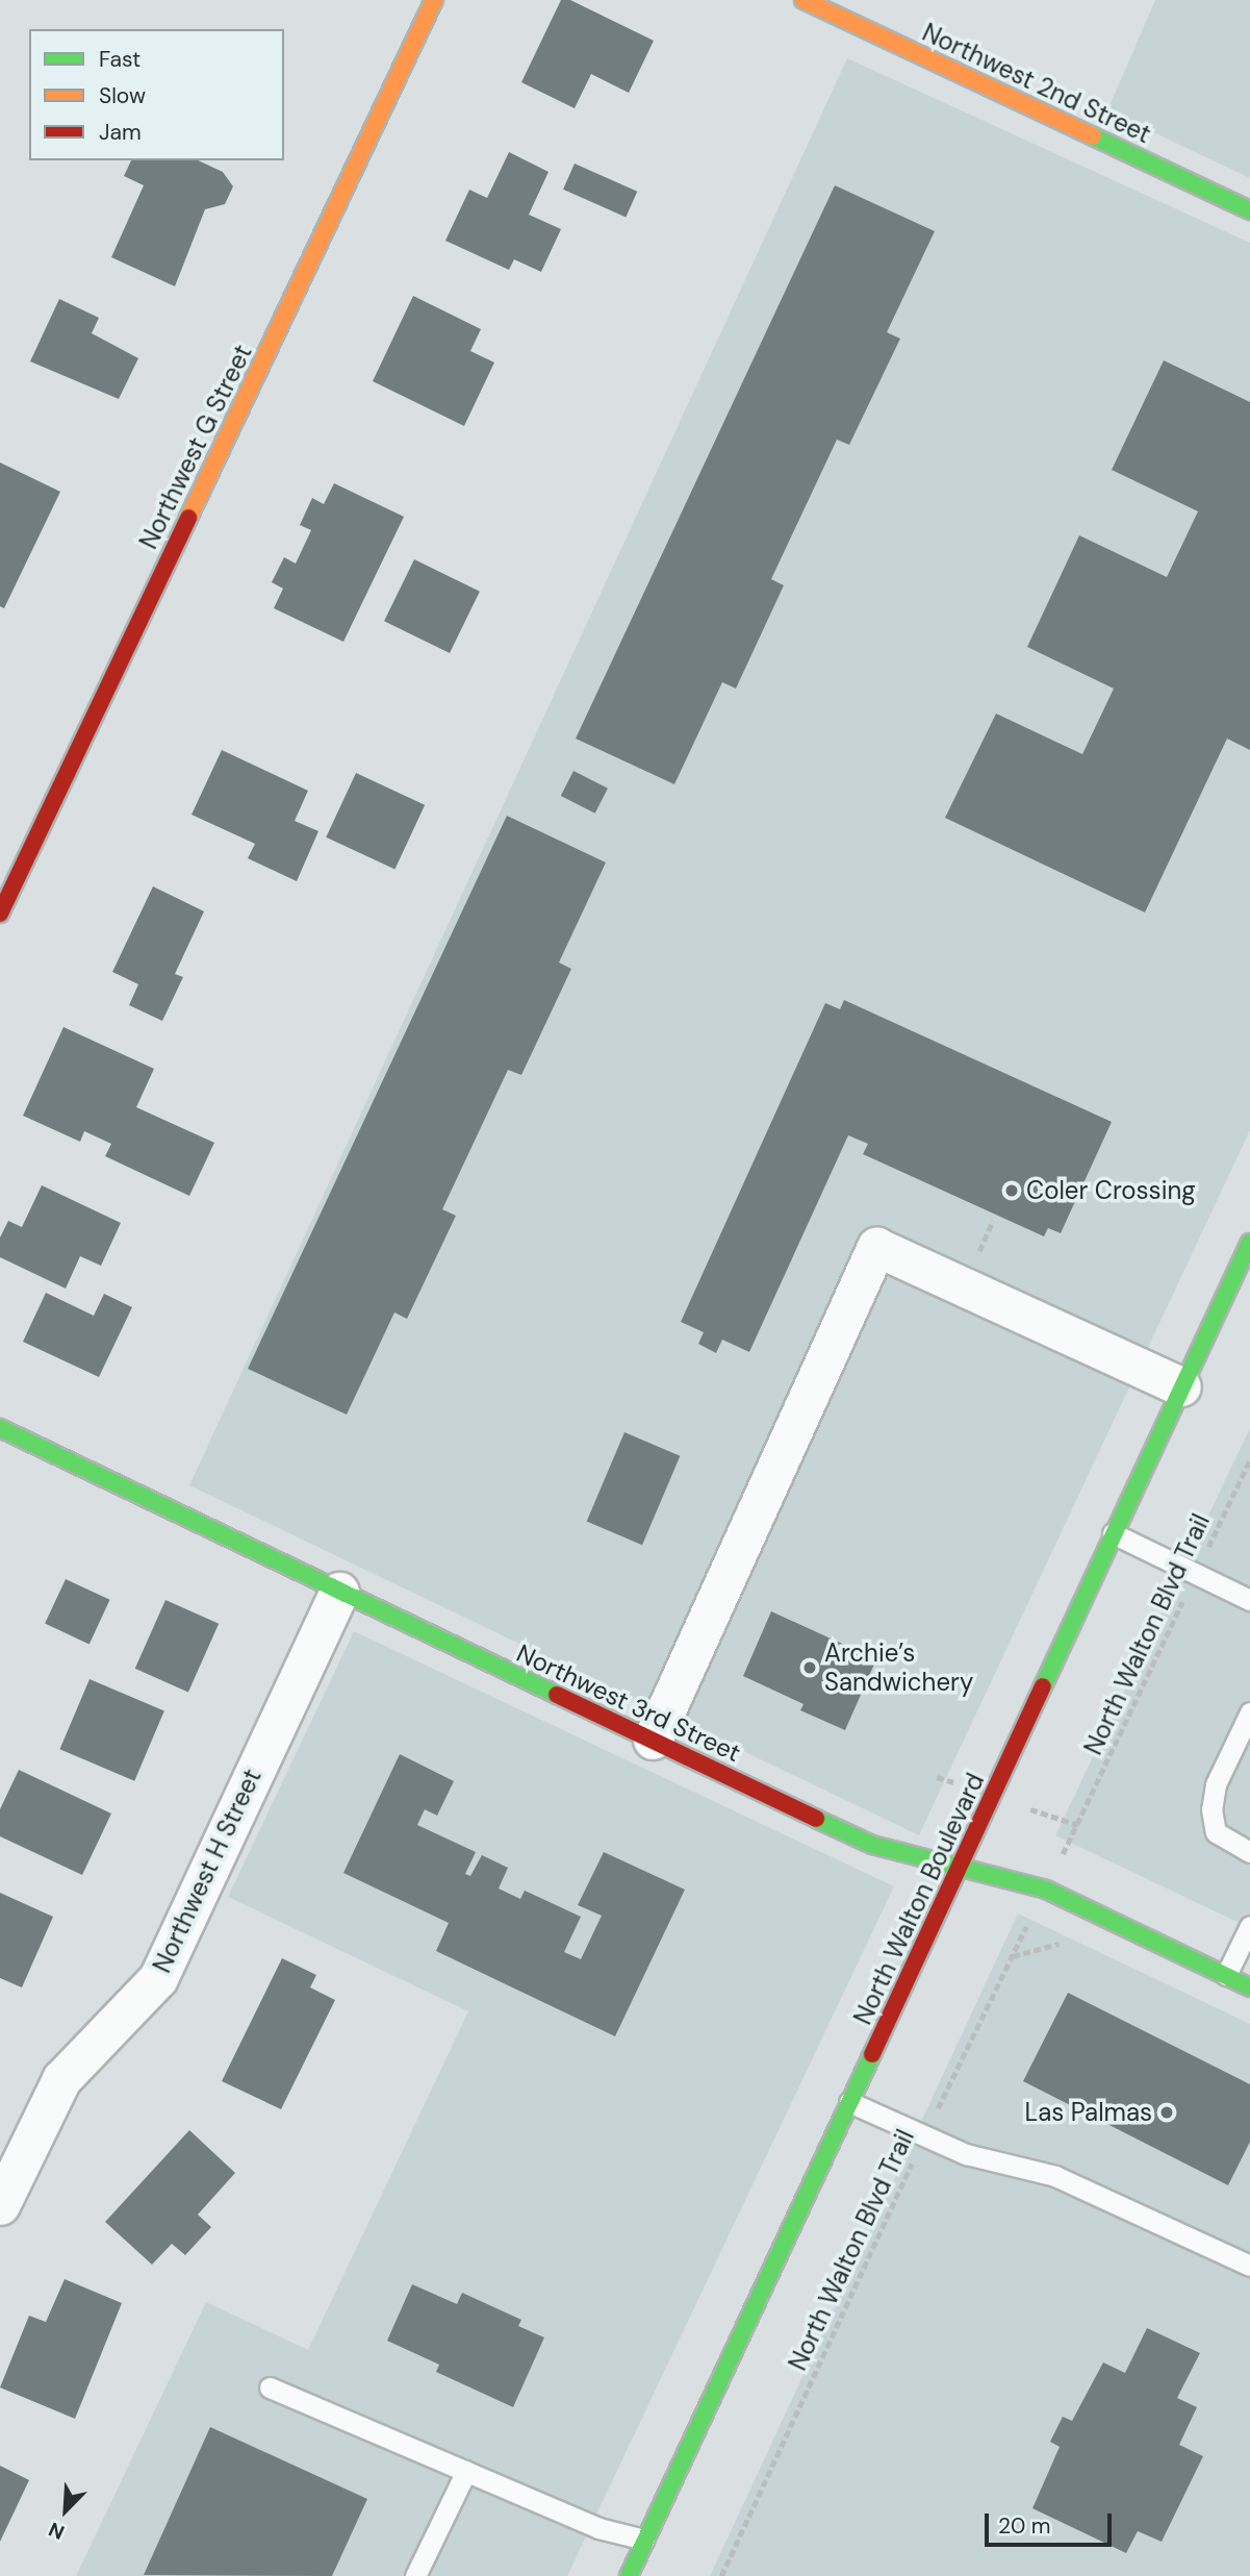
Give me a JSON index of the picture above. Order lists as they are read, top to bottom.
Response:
{
  "streets": {
    "street": [
      "Northwest 2nd Street",
      "Northwest G Street",
      "Northwest 3rd Street",
      "Northwest H Street",
      "North Walton Boulevard"
    ],
    "path": ["North Walton Blvd Trail"]
  },
  "crossings": [
    ["Northwest 3rd Street", "Northwest H Street"],
    ["Northwest 3rd Street", "North Walton Boulevard"]
  ],
  "places": ["Coler Crossing", "Archie’s Sandwichery", "Las Palmas"],
  "legend": ["Fast", "Slow", "Jam"],
  "scale_bar": "20 m",
  "north": "bottom left"
}
